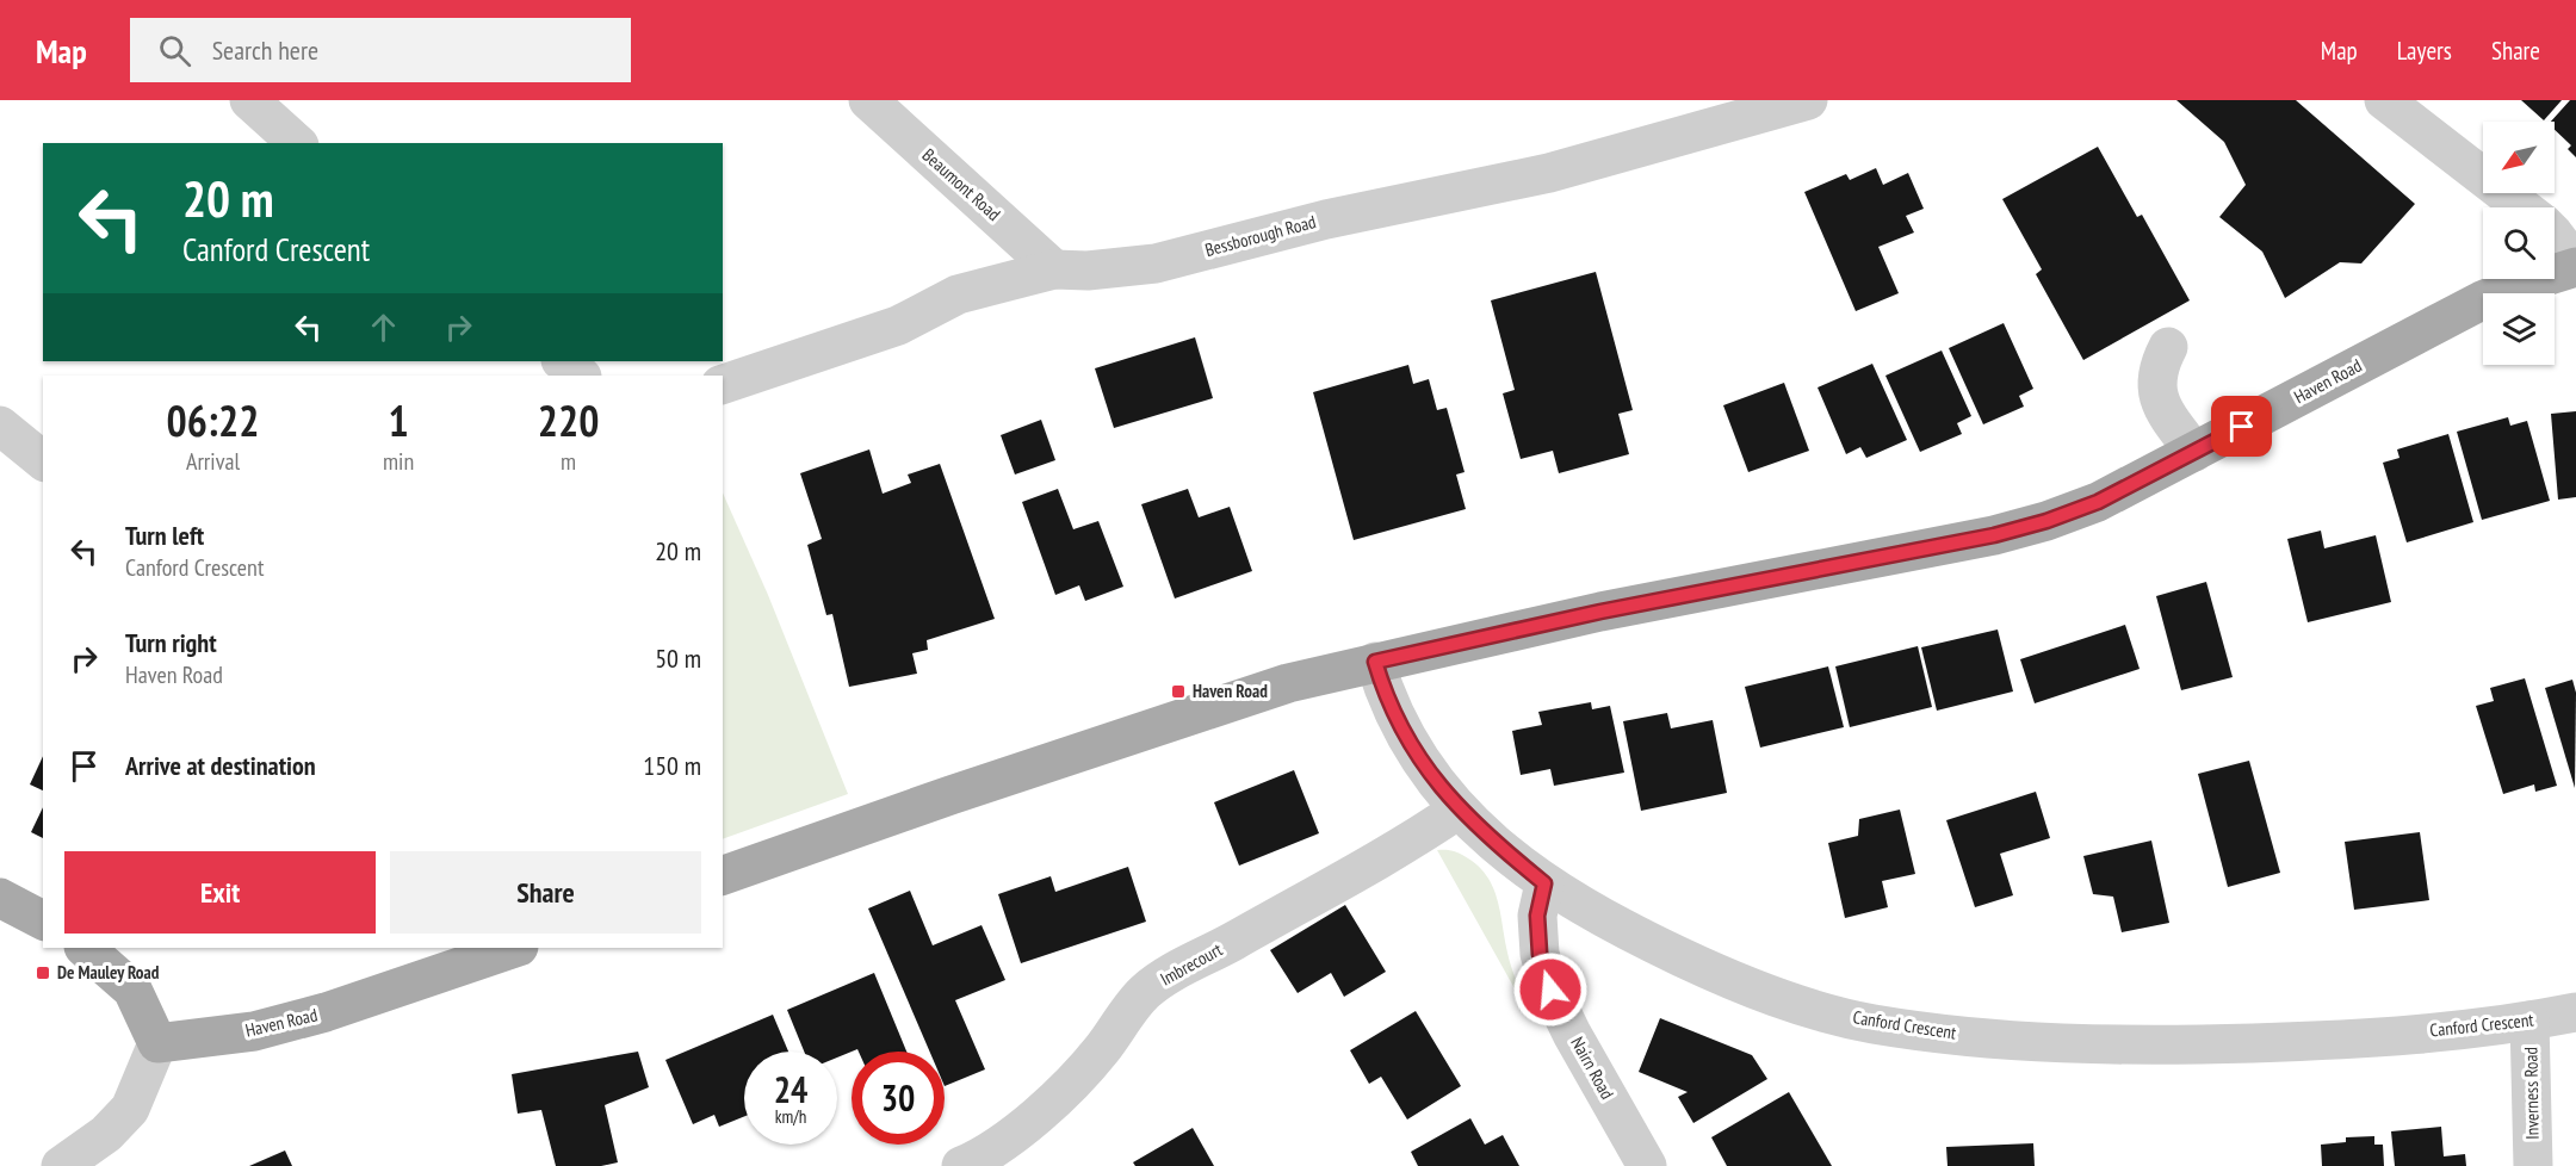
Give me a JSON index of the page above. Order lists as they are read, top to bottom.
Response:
{
  "streets": {
    "main road": ["Haven Road"],
    "street": [
      "Beaumont Road",
      "Bessborough Road",
      "Imbrecourt",
      "Canford Crescent",
      "Nairn Road",
      "Inverness Road"
    ]
  },
  "crossings": [
    ["Beaumont Road", "Bessborough Road"],
    ["Haven Road", "Canford Crescent"],
    ["Imbrecourt", "Canford Crescent"],
    ["Canford Crescent", "Nairn Road"],
    ["Canford Crescent", "Inverness Road"]
  ],
  "places": {
    "transit": ["Haven Road", "De Mauley Road"]
  },
  "north": "bottom left",
  "page": {
    "header": "Map",
    "search": "Search here",
    "nav": ["Map", "Layers", "Share"],
    "turn": ["20 m", "Canford Crescent"],
    "eta": [
      "06:22",
      "Arrival",
      "1",
      "min",
      "220",
      "m"
    ],
    "list": [
      {
        "name": "Turn left",
        "note": "Canford Crescent",
        "value": "20 m"
      },
      {
        "name": "Turn right",
        "note": "Haven Road",
        "value": "50 m"
      },
      {
        "name": "Arrive at destination",
        "value": "150 m"
      }
    ],
    "buttons": ["Exit", "Share"],
    "speed": "24 km/h",
    "limit": "30"
  }
}
